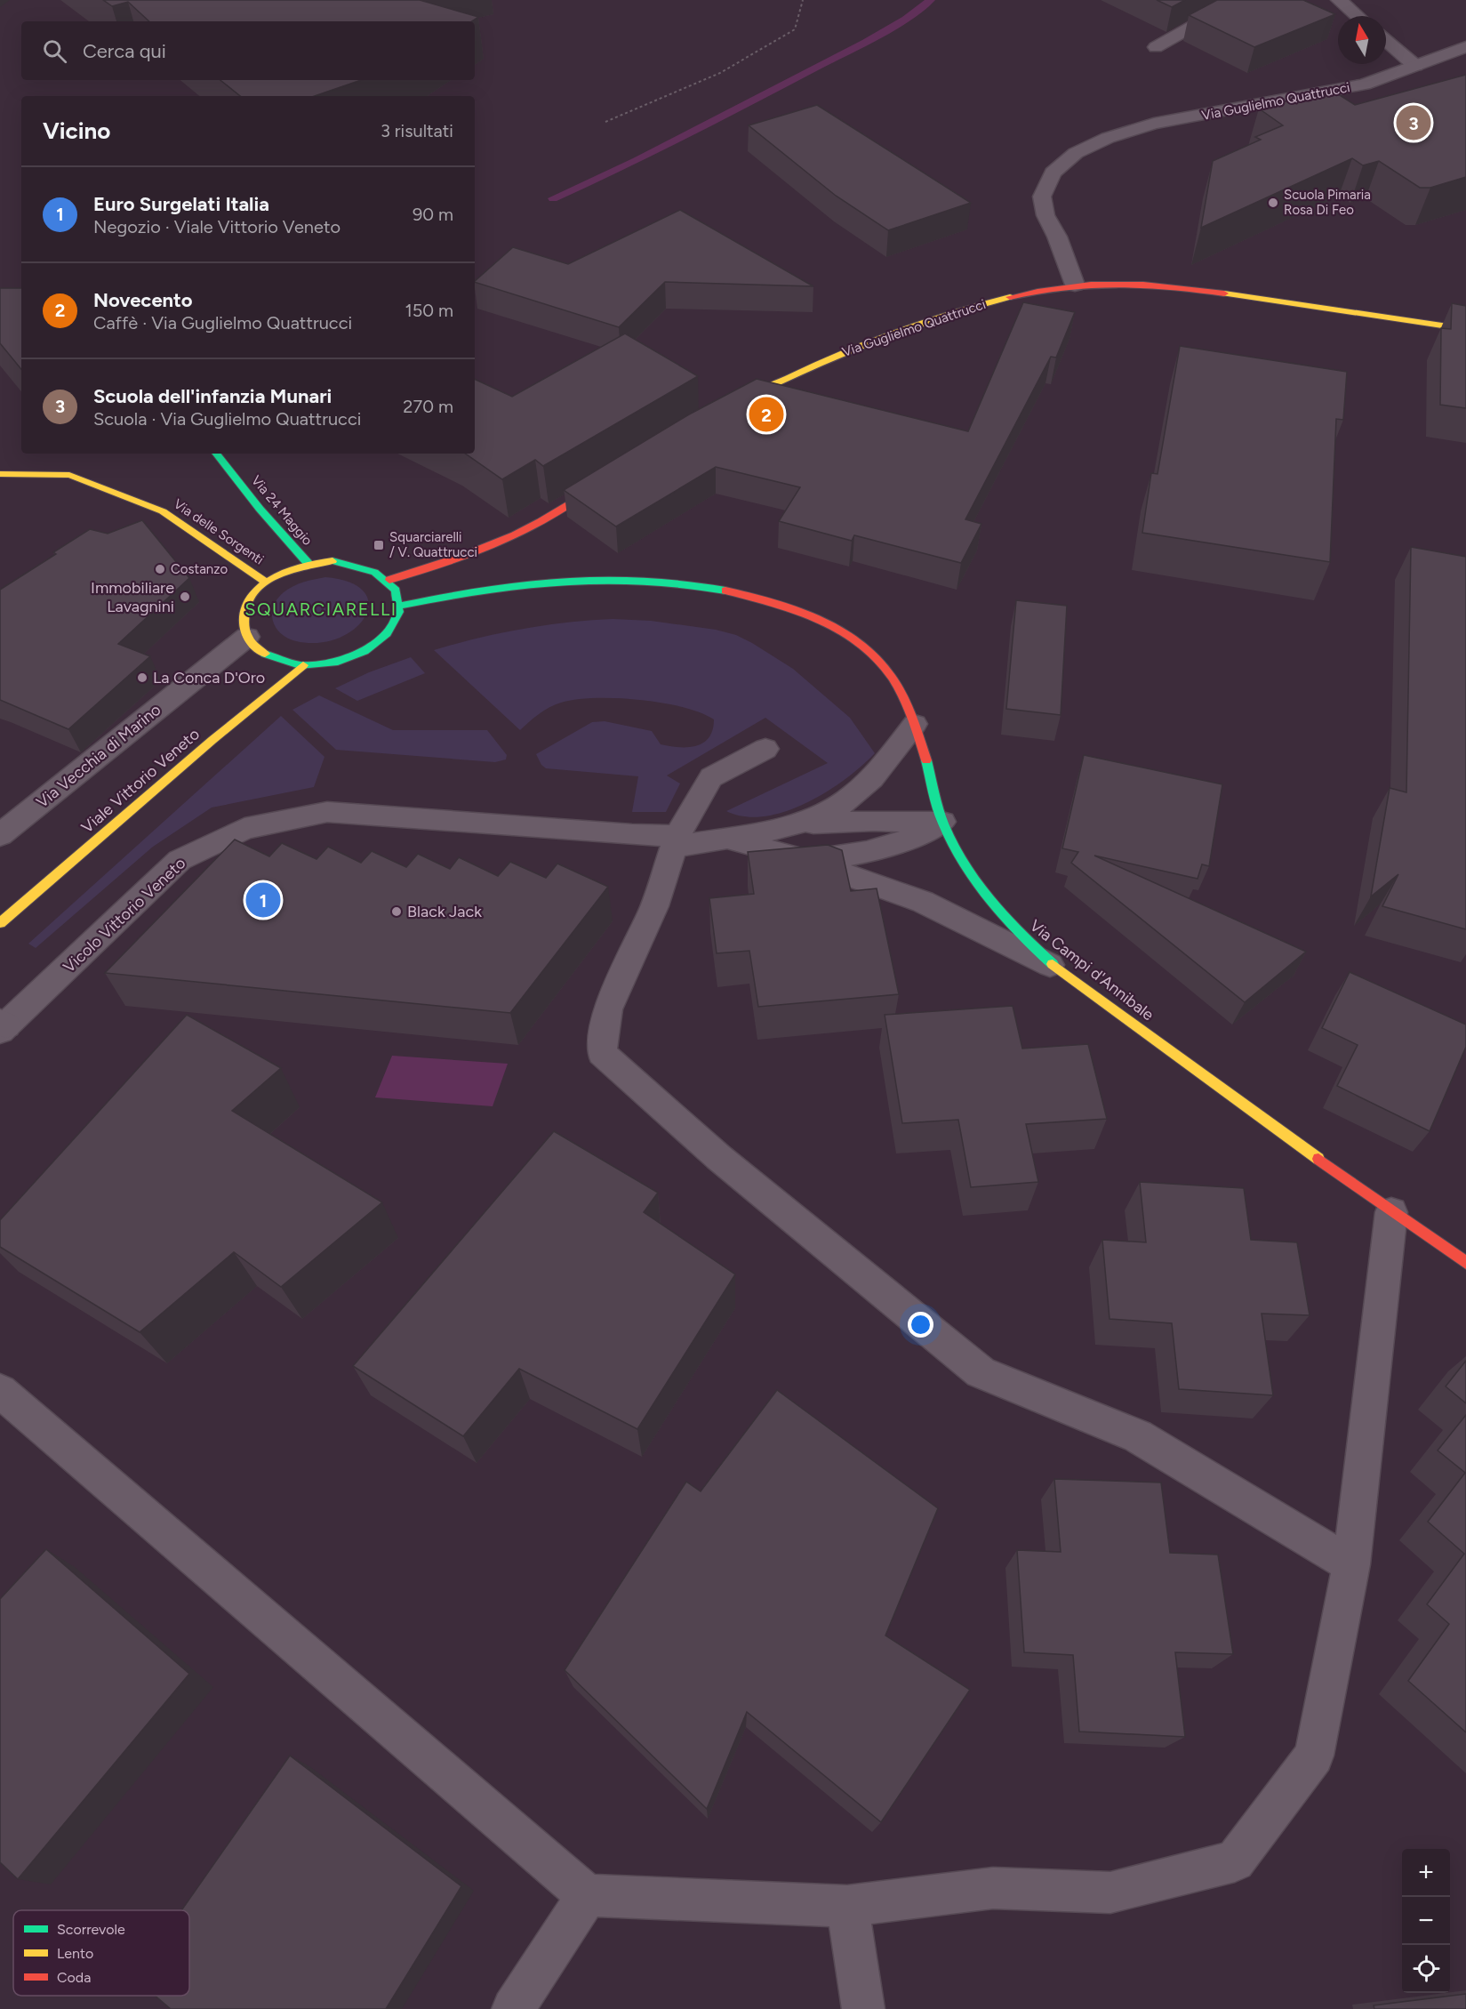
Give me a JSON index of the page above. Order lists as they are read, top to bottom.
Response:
{
  "streets": {
    "main road": [
      "Via Guglielmo Quattrucci",
      "Via 24 Maggio",
      "Via delle Sorgenti",
      "Viale Vittorio Veneto",
      "Via Campi d'Annibale"
    ],
    "street": ["Via Vecchia di Marino", "Vicolo Vittorio Veneto"]
  },
  "crossings": [
    ["Via 24 Maggio", "Via delle Sorgenti"],
    ["Via 24 Maggio", "Via Vecchia di Marino"],
    ["Via 24 Maggio", "Viale Vittorio Veneto"],
    ["Via 24 Maggio", "Via Campi d'Annibale"],
    ["Via delle Sorgenti", "Via Vecchia di Marino"],
    ["Via delle Sorgenti", "Viale Vittorio Veneto"],
    ["Via delle Sorgenti", "Via Campi d'Annibale"],
    ["Via Vecchia di Marino", "Viale Vittorio Veneto"],
    ["Via Vecchia di Marino", "Via Campi d'Annibale"],
    ["Viale Vittorio Veneto", "Via Campi d'Annibale"]
  ],
  "districts": ["SQUARCIARELLI"],
  "places": {
    "other": [
      "Scuola Pimaria Rosa Di Feo",
      "Costanzo",
      "Immobiliare Lavagnini",
      "La Conca D'Oro",
      "Black Jack"
    ],
    "transit": ["Squarciarelli / V. Quattrucci"]
  },
  "legend": ["Scorrevole", "Lento", "Coda"],
  "north": "top",
  "page": {
    "search": "Cerca qui",
    "heading": ["Vicino", "3 risultati"],
    "pins": ["3", "2", "1"],
    "list": [
      {
        "mark": "1",
        "name": "Euro Surgelati Italia",
        "note": "Negozio · Viale Vittorio Veneto",
        "value": "90 m"
      },
      {
        "mark": "2",
        "name": "Novecento",
        "note": "Caffè · Via Guglielmo Quattrucci",
        "value": "150 m"
      },
      {
        "mark": "3",
        "name": "Scuola dell'infanzia Munari",
        "note": "Scuola · Via Guglielmo Quattrucci",
        "value": "270 m"
      }
    ],
    "map_buttons": ["+", "−"]
  }
}
